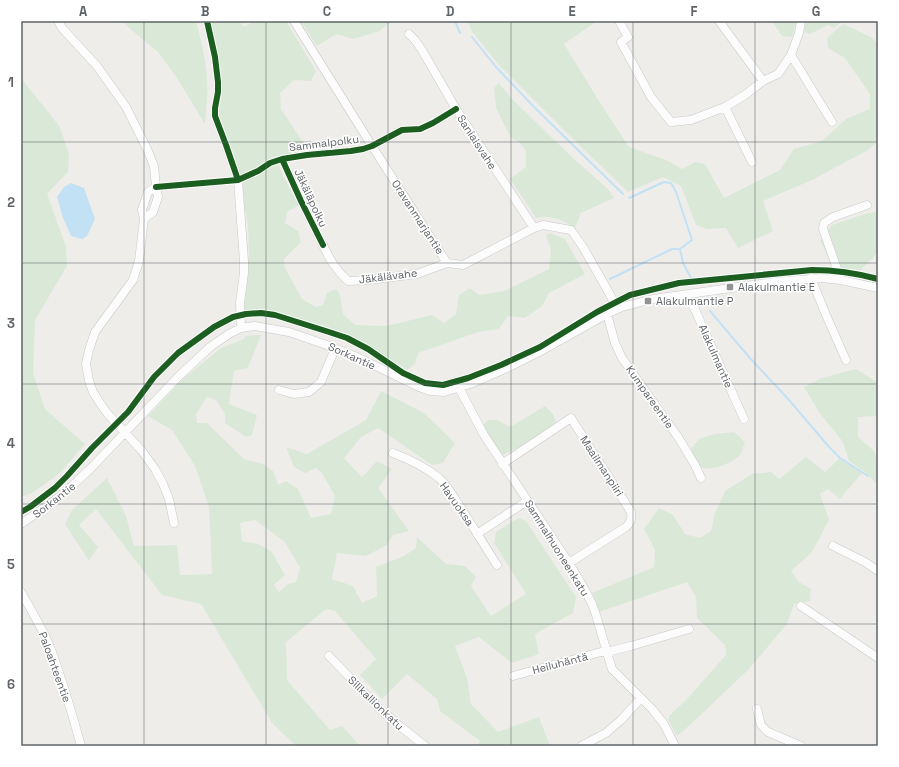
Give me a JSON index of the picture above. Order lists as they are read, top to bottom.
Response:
{
  "streets": {
    "street": [
      "Saniaisvahe",
      "Oravanmarjantie",
      "Jäkälävahe",
      "Sorkantie",
      "Alakulmantie",
      "Kumpareentie",
      "Maailmanpiiri",
      "Havuoksa",
      "Sammalhuoneenkatu",
      "Heiluhäntä",
      "Paloahteentie",
      "Silikallionkatu"
    ],
    "cycle path": ["Sammalpolku", "Jäkäläpolku"]
  },
  "crossings": [
    ["Saniaisvahe", "Oravanmarjantie"],
    ["Oravanmarjantie", "Jäkälävahe"],
    ["Oravanmarjantie", "Sorkantie"],
    ["Oravanmarjantie", "Kumpareentie"],
    ["Sorkantie", "Alakulmantie"],
    ["Sorkantie", "Kumpareentie"],
    ["Sorkantie", "Sammalhuoneenkatu"],
    ["Maailmanpiiri", "Sammalhuoneenkatu"],
    ["Havuoksa", "Sammalhuoneenkatu"],
    ["Sammalhuoneenkatu", "Heiluhäntä"]
  ],
  "places": {
    "transit": ["Alakulmantie E", "Alakulmantie P"]
  },
  "grid": {
    "columns": [
      "A",
      "B",
      "C",
      "D",
      "E",
      "F",
      "G"
    ],
    "rows": [
      "1",
      "2",
      "3",
      "4",
      "5",
      "6"
    ]
  }
}
